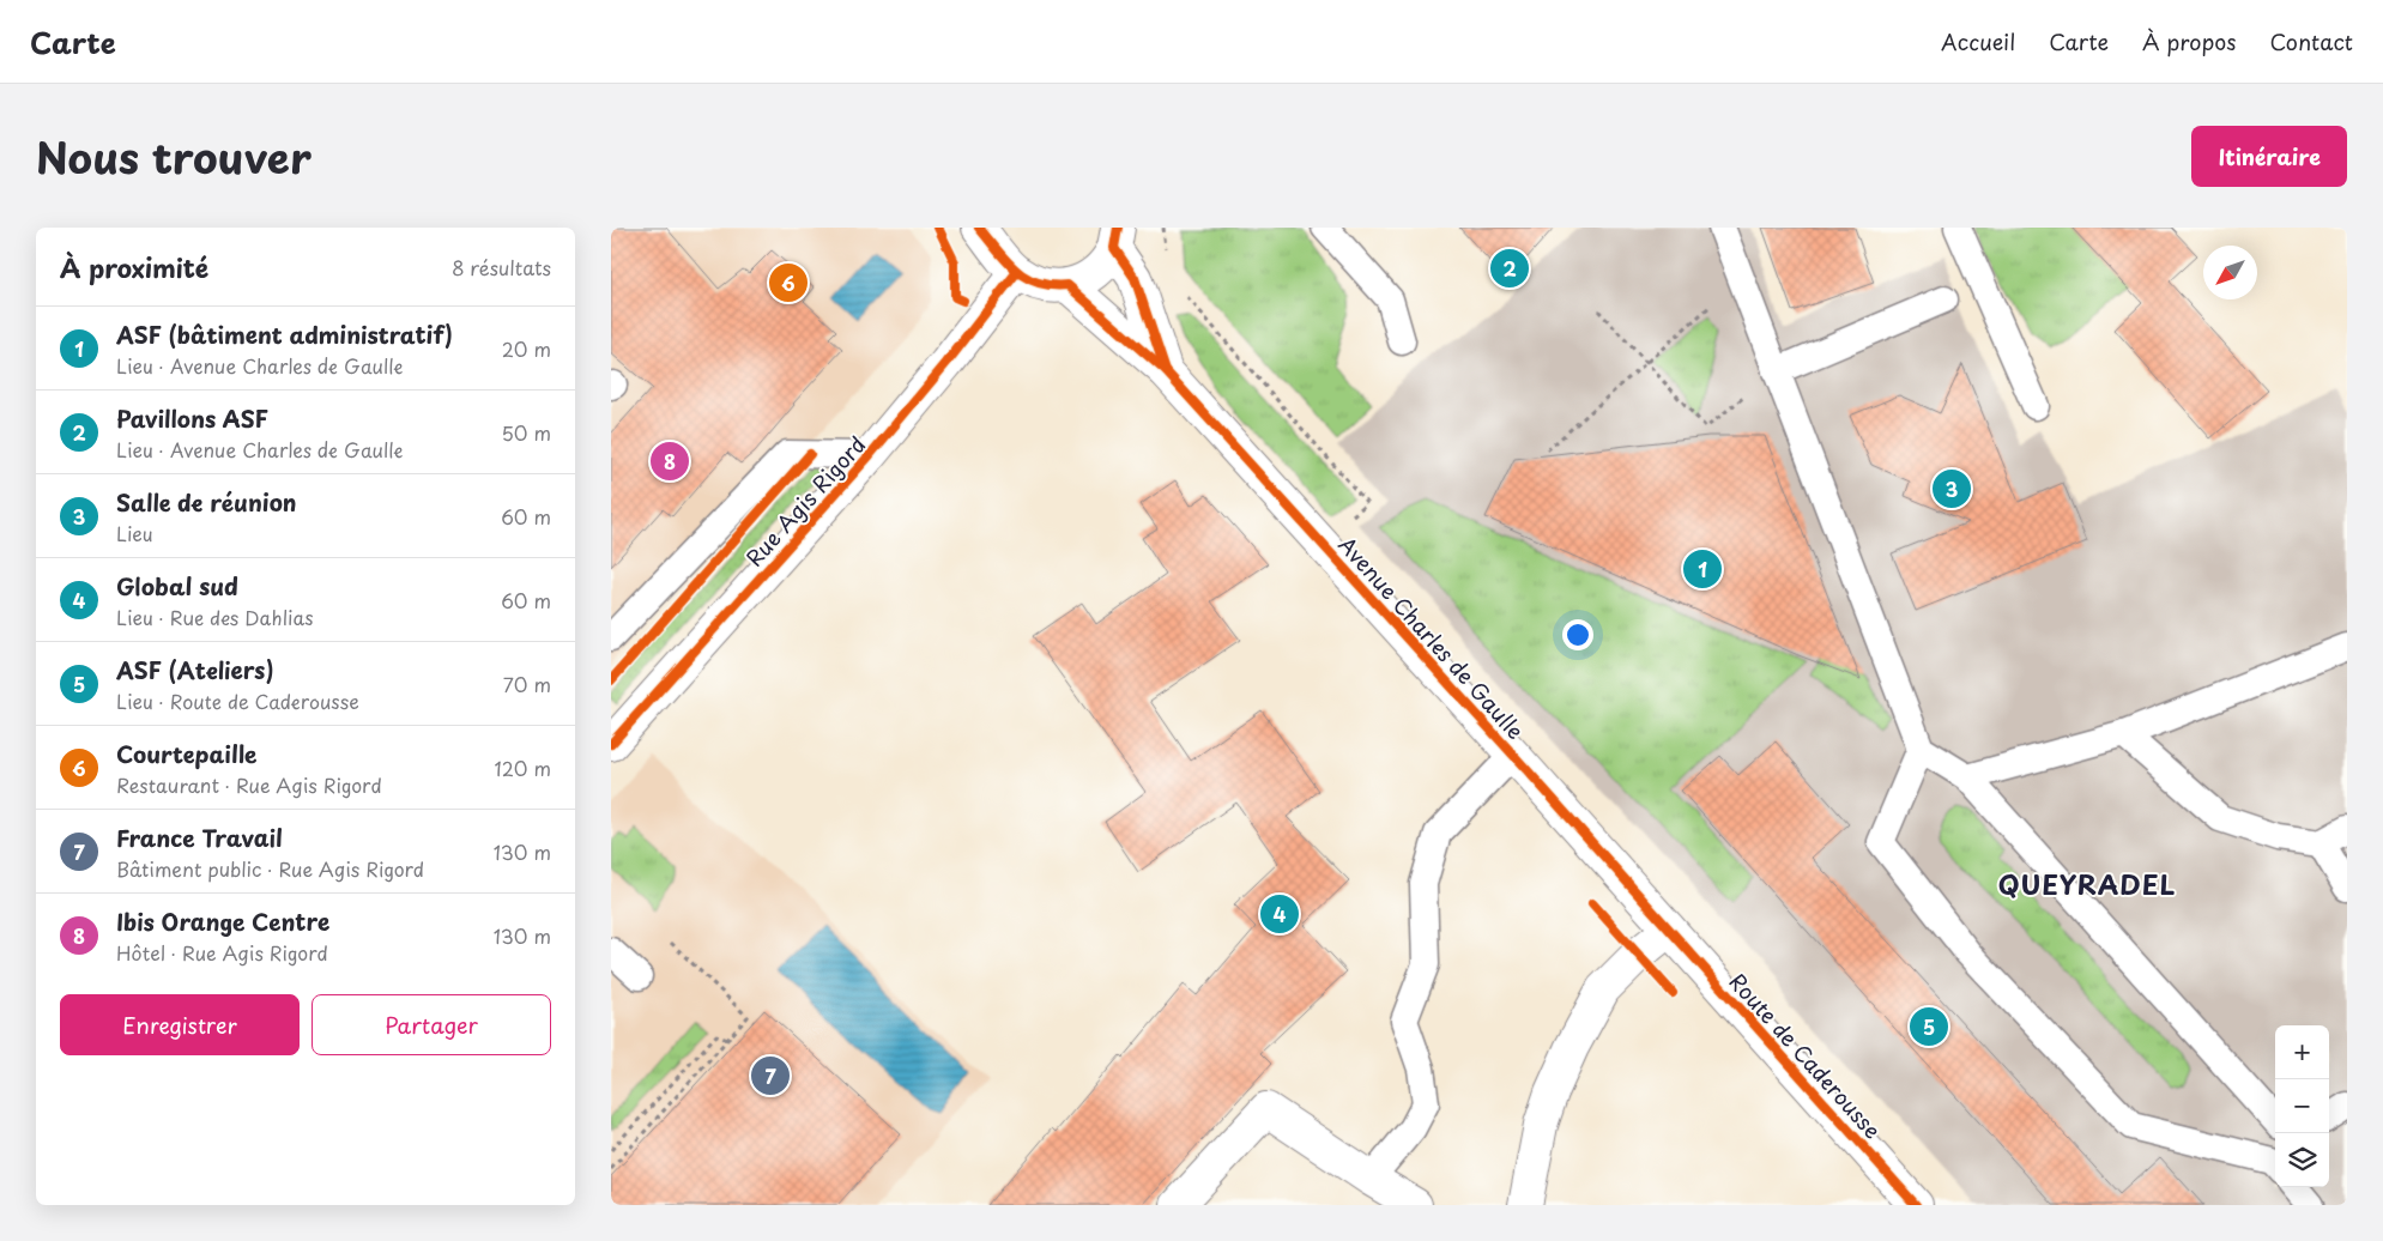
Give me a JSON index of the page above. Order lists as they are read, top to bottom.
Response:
{
  "streets": {
    "main road": ["Rue Agis Rigord", "Avenue Charles de Gaulle", "Route de Caderousse"]
  },
  "crossings": [
    ["Rue Agis Rigord", "Avenue Charles de Gaulle"],
    ["Avenue Charles de Gaulle", "Route de Caderousse"]
  ],
  "districts": ["QUEYRADEL"],
  "north": "bottom left",
  "page": {
    "header": "Carte",
    "nav": [
      "Accueil",
      "Carte",
      "À propos",
      "Contact"
    ],
    "title": "Nous trouver",
    "buttons": [
      "Itinéraire",
      ["Enregistrer", "Partager"]
    ],
    "heading": ["À proximité", "8 résultats"],
    "pins": [
      "2",
      "6",
      "8",
      "3",
      "1",
      "4",
      "5",
      "7"
    ],
    "list": [
      {
        "mark": "1",
        "name": "ASF (bâtiment administratif)",
        "note": "Lieu · Avenue Charles de Gaulle",
        "value": "20 m"
      },
      {
        "mark": "2",
        "name": "Pavillons ASF",
        "note": "Lieu · Avenue Charles de Gaulle",
        "value": "50 m"
      },
      {
        "mark": "3",
        "name": "Salle de réunion",
        "note": "Lieu",
        "value": "60 m"
      },
      {
        "mark": "4",
        "name": "Global sud",
        "note": "Lieu · Rue des Dahlias",
        "value": "60 m"
      },
      {
        "mark": "5",
        "name": "ASF (Ateliers)",
        "note": "Lieu · Route de Caderousse",
        "value": "70 m"
      },
      {
        "mark": "6",
        "name": "Courtepaille",
        "note": "Restaurant · Rue Agis Rigord",
        "value": "120 m"
      },
      {
        "mark": "7",
        "name": "France Travail",
        "note": "Bâtiment public · Rue Agis Rigord",
        "value": "130 m"
      },
      {
        "mark": "8",
        "name": "Ibis Orange Centre",
        "note": "Hôtel · Rue Agis Rigord",
        "value": "130 m"
      }
    ],
    "map_buttons": ["+", "−"]
  }
}
